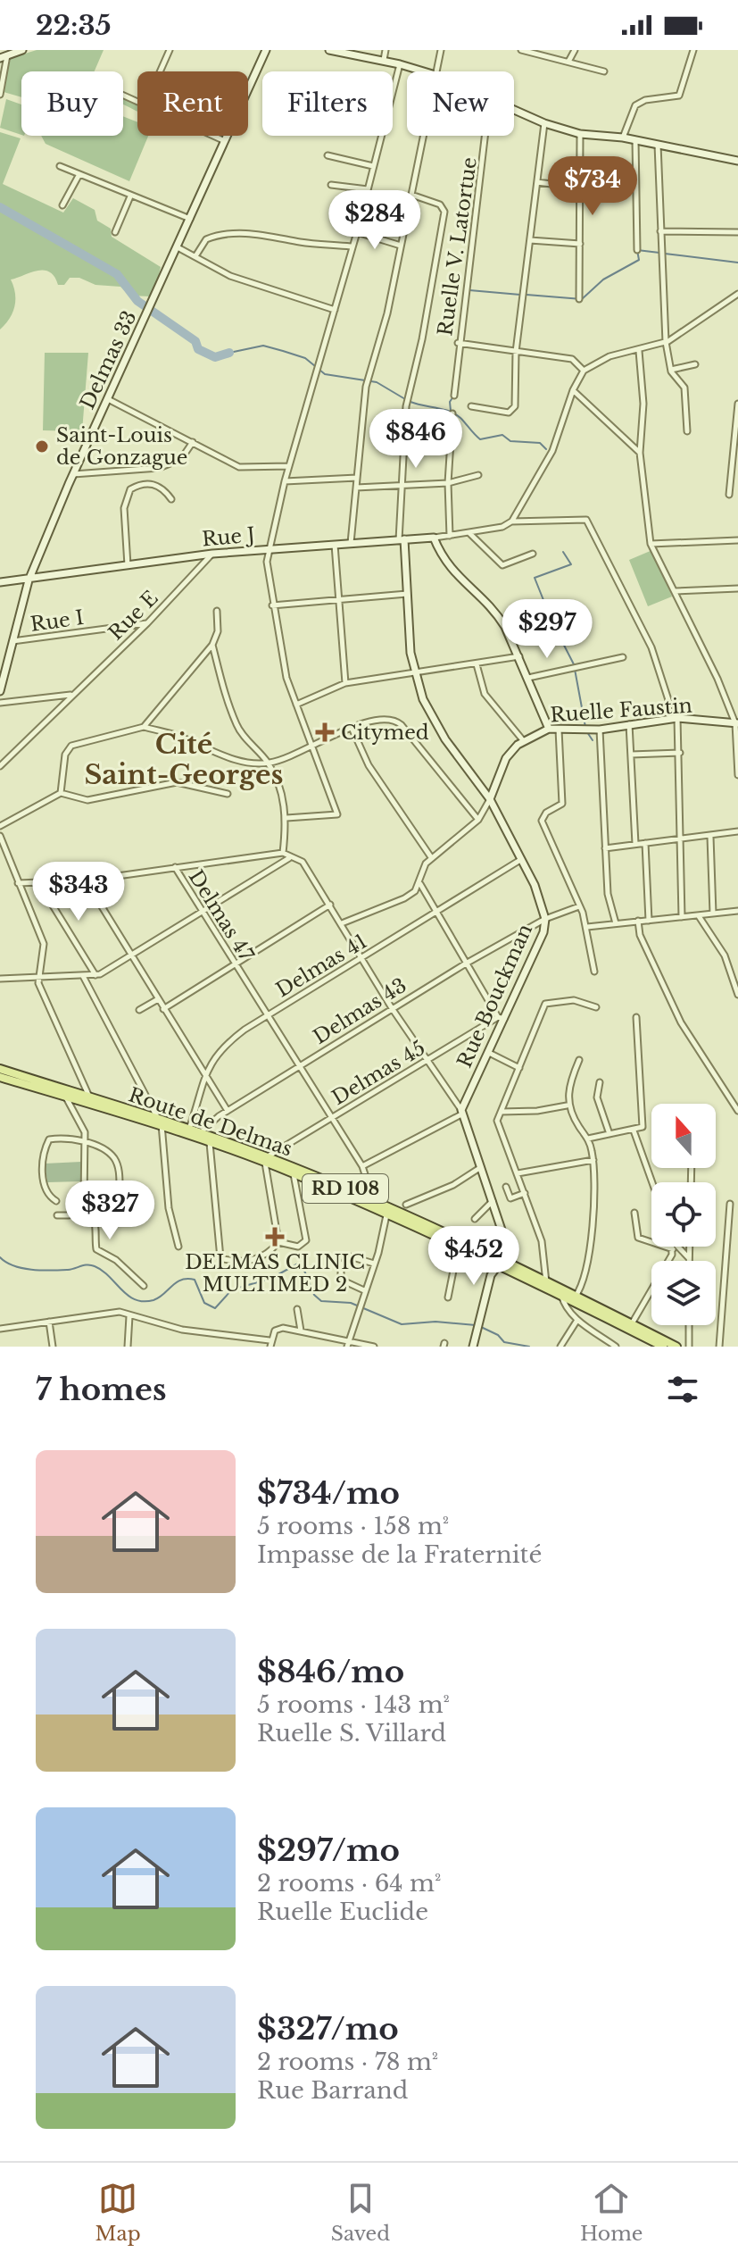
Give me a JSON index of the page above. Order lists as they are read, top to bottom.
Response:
{
  "streets": {
    "main road": ["Route de Delmas", "RD 108"],
    "street": [
      "Ruelle V. Latortue",
      "Delmas 33",
      "Rue J",
      "Rue E",
      "Rue I",
      "Ruelle Faustin",
      "Delmas 47",
      "Delmas 41",
      "Rue Bouckman",
      "Delmas 43",
      "Delmas 45"
    ]
  },
  "crossings": [
    ["Delmas 33", "Rue J"],
    ["Delmas 33", "Rue I"],
    ["Rue J", "Rue E"],
    ["Rue J", "Rue Bouckman"],
    ["Rue E", "Rue I"],
    ["Ruelle Faustin", "Rue Bouckman"],
    ["Delmas 47", "Delmas 41"],
    ["Delmas 47", "Delmas 43"],
    ["Delmas 47", "Delmas 45"],
    ["Delmas 47", "Route de Delmas"],
    ["Delmas 41", "Rue Bouckman"],
    ["Delmas 41", "Route de Delmas"],
    ["Rue Bouckman", "Delmas 43"],
    ["Rue Bouckman", "Delmas 45"],
    ["Delmas 43", "Route de Delmas"],
    ["Delmas 45", "Route de Delmas"]
  ],
  "districts": ["Cité Saint-Georges"],
  "places": {
    "other": ["Saint-Louis de Gonzague"],
    "health": ["Citymed", "DELMAS CLINIC MULTIMED 2"]
  },
  "north": "top",
  "page": {
    "status": "22:35",
    "chip": [
      "Buy",
      "Rent",
      "Filters",
      "New"
    ],
    "price": [
      "$734",
      "$284",
      "$846",
      "$297",
      "$343",
      "$327",
      "$452"
    ],
    "heading": "7 homes",
    "list": [
      {
        "name": "$734/mo",
        "note": "5 rooms · 158 m² · Impasse de la Fraternité"
      },
      {
        "name": "$846/mo",
        "note": "5 rooms · 143 m² · Ruelle S. Villard"
      },
      {
        "name": "$297/mo",
        "note": "2 rooms · 64 m² · Ruelle Euclide"
      },
      {
        "name": "$327/mo",
        "note": "2 rooms · 78 m² · Rue Barrand"
      }
    ],
    "tabs": ["Map", "Saved", "Home"]
  }
}
